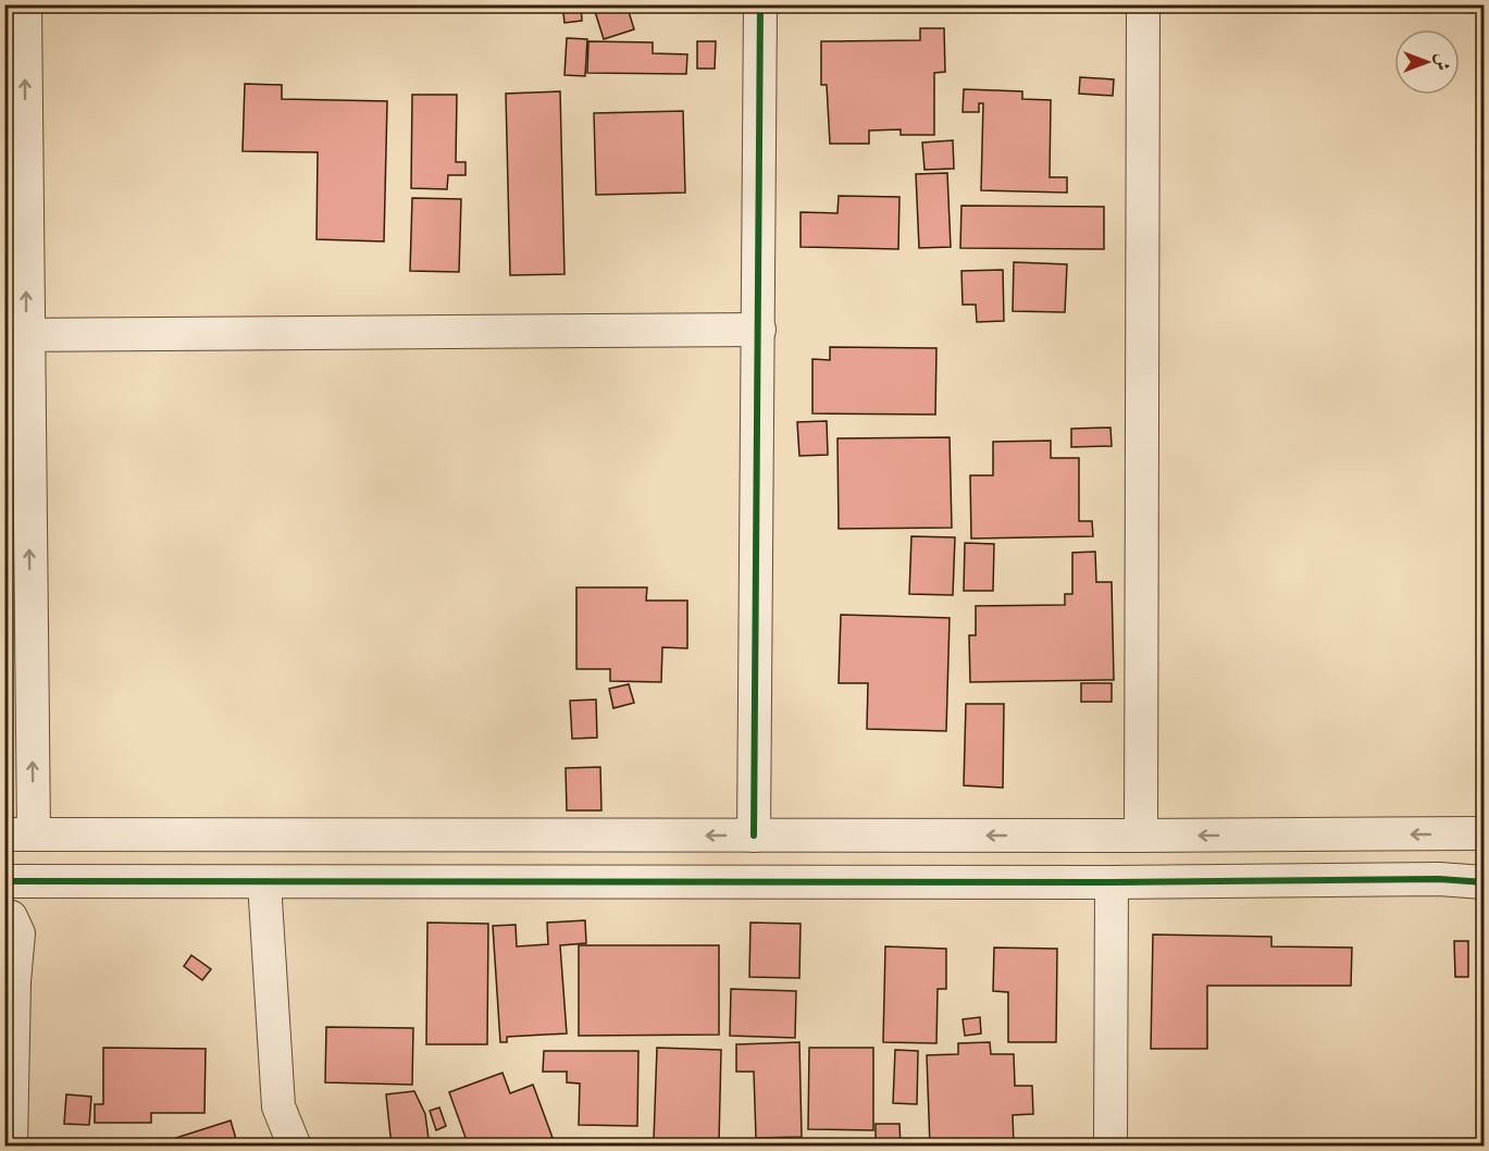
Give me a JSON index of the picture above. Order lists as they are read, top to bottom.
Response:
{
  "north": "right"
}
